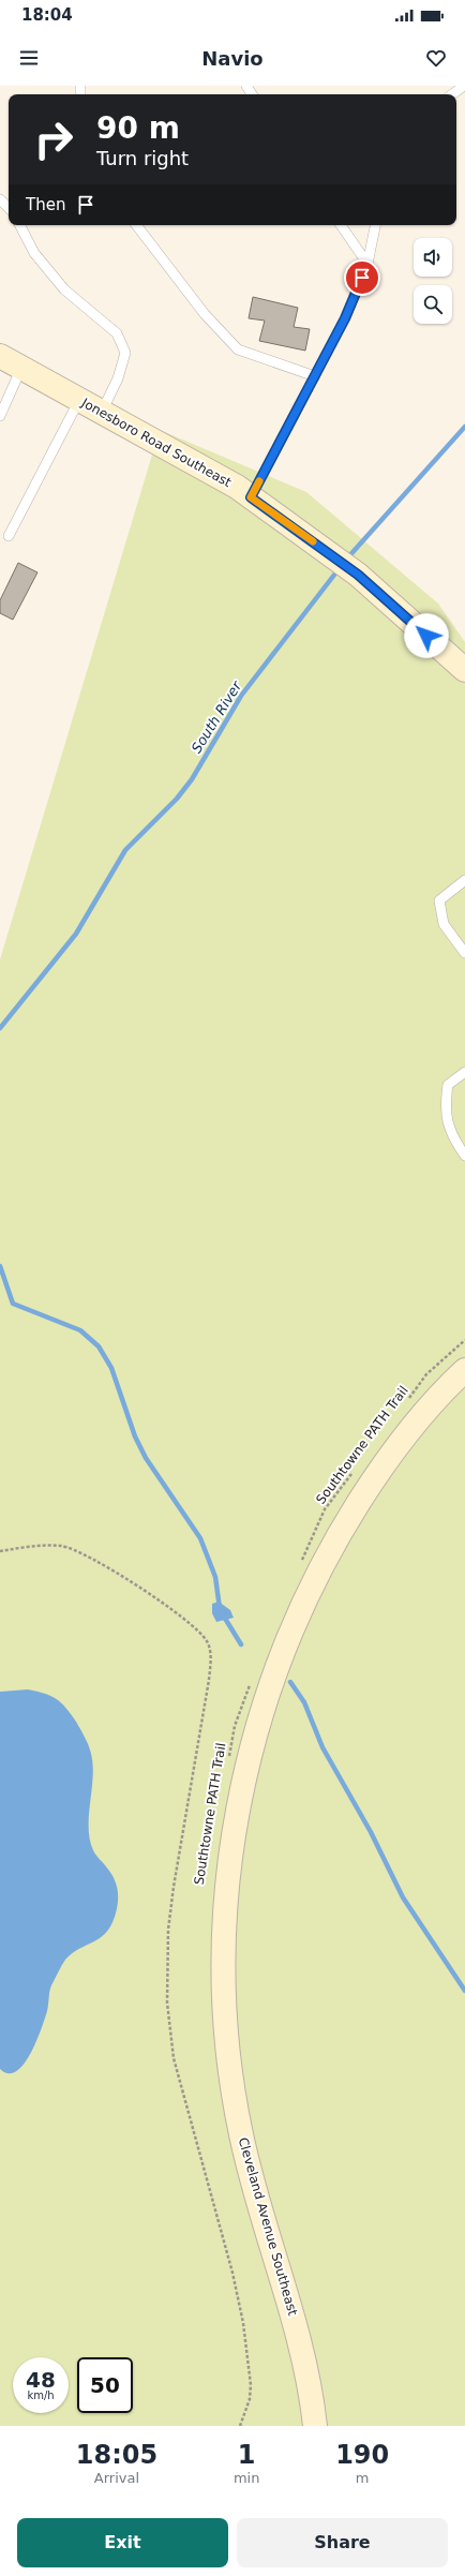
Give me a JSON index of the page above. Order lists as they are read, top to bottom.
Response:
{
  "streets": {
    "main road": ["Jonesboro Road Southeast", "Cleveland Avenue Southeast"],
    "path": ["Southtowne PATH Trail"]
  },
  "water": ["South River"],
  "page": {
    "status": "18:04",
    "header": "Navio",
    "turn": ["90 m", "Turn right"],
    "then": "Then",
    "speed": "48 km/h",
    "limit": "50",
    "eta": [
      "18:05",
      "Arrival",
      "1",
      "min",
      "190",
      "m"
    ],
    "buttons": ["Exit", "Share"]
  }
}
